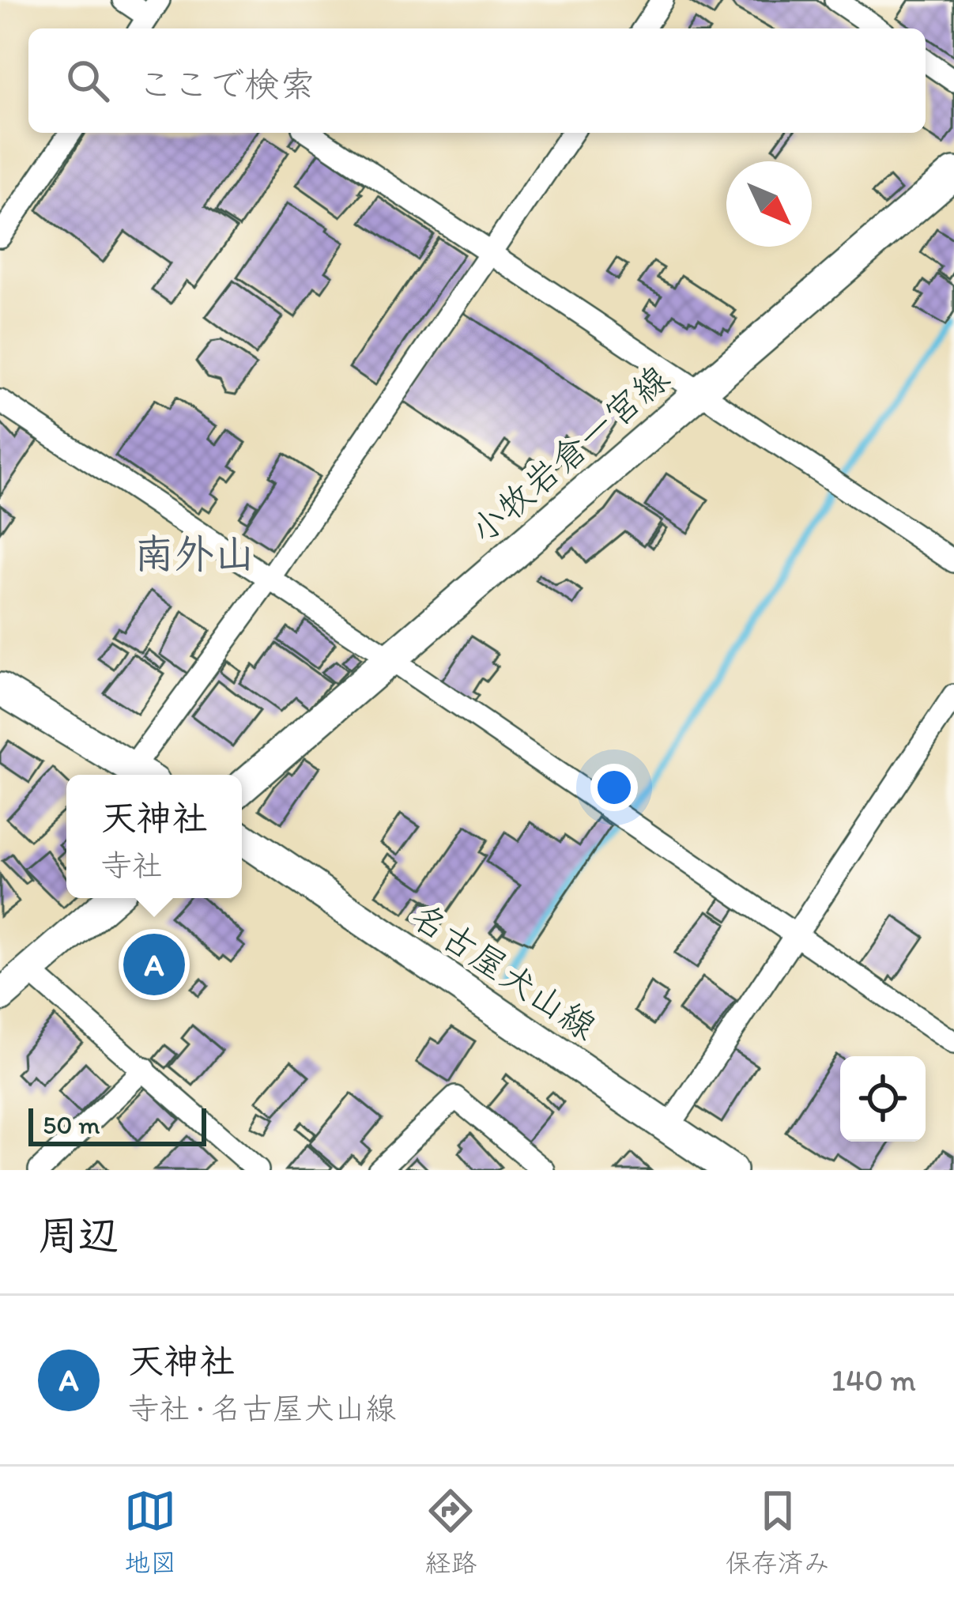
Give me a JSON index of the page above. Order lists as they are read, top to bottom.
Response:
{
  "streets": {
    "main road": ["小牧岩倉一宮線", "名古屋犬山線"]
  },
  "districts": ["南外山"],
  "scale_bar": "50 m",
  "north": "bottom right",
  "page": {
    "search": "ここで検索",
    "popup": ["天神社", "寺社"],
    "pins": "A",
    "scale": "50 m",
    "heading": "周辺",
    "list": [
      {
        "mark": "A",
        "name": "天神社",
        "note": "寺社 · 名古屋犬山線",
        "value": "140 m"
      }
    ],
    "nav": ["地図", "経路", "保存済み"]
  }
}
